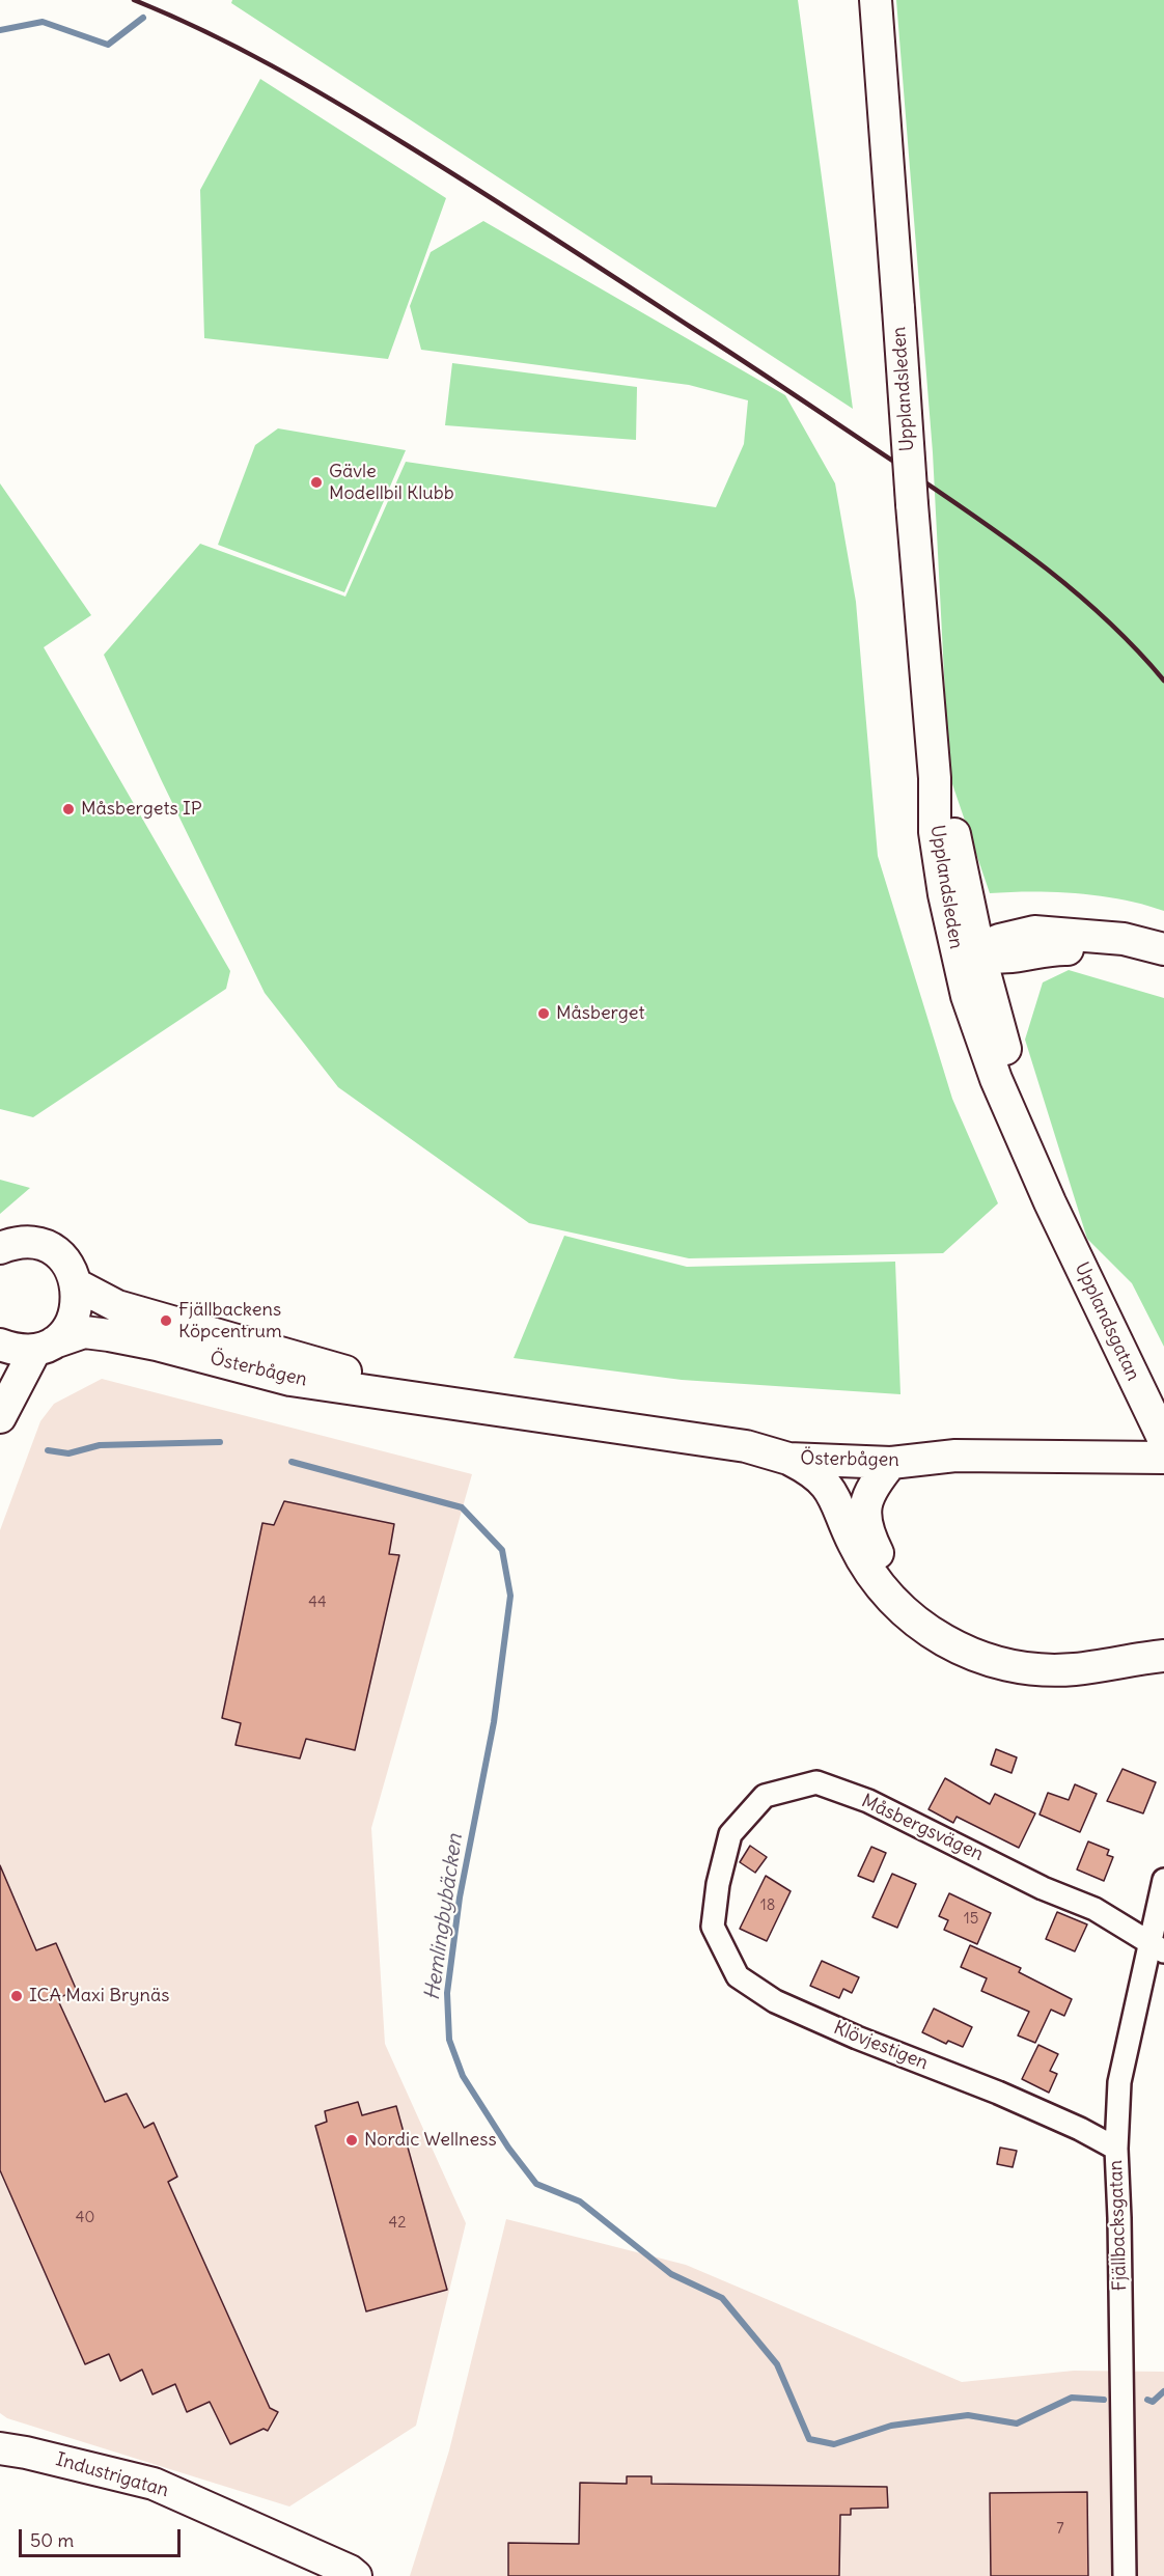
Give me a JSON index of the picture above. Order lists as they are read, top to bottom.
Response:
{
  "streets": {
    "main road": [
      "Upplandsleden",
      "Upplandsgatan",
      "Österbågen",
      "Industrigatan"
    ],
    "street": ["Måsbergsvägen", "Klövjestigen", "Fjällbacksgatan"]
  },
  "crossings": [
    ["Upplandsleden", "Upplandsgatan"],
    ["Måsbergsvägen", "Klövjestigen"],
    ["Måsbergsvägen", "Fjällbacksgatan"],
    ["Klövjestigen", "Fjällbacksgatan"]
  ],
  "water": ["Hemlingbybäcken"],
  "places": [
    "Gävle Modellbil Klubb",
    "Måsbergets IP",
    "Måsberget",
    "Fjällbackens Köpcentrum",
    "ICA Maxi Brynäs",
    "Nordic Wellness"
  ],
  "house_numbers": [
    "44",
    "18",
    "15",
    "40",
    "42",
    "7"
  ],
  "scale_bar": "50 m"
}
